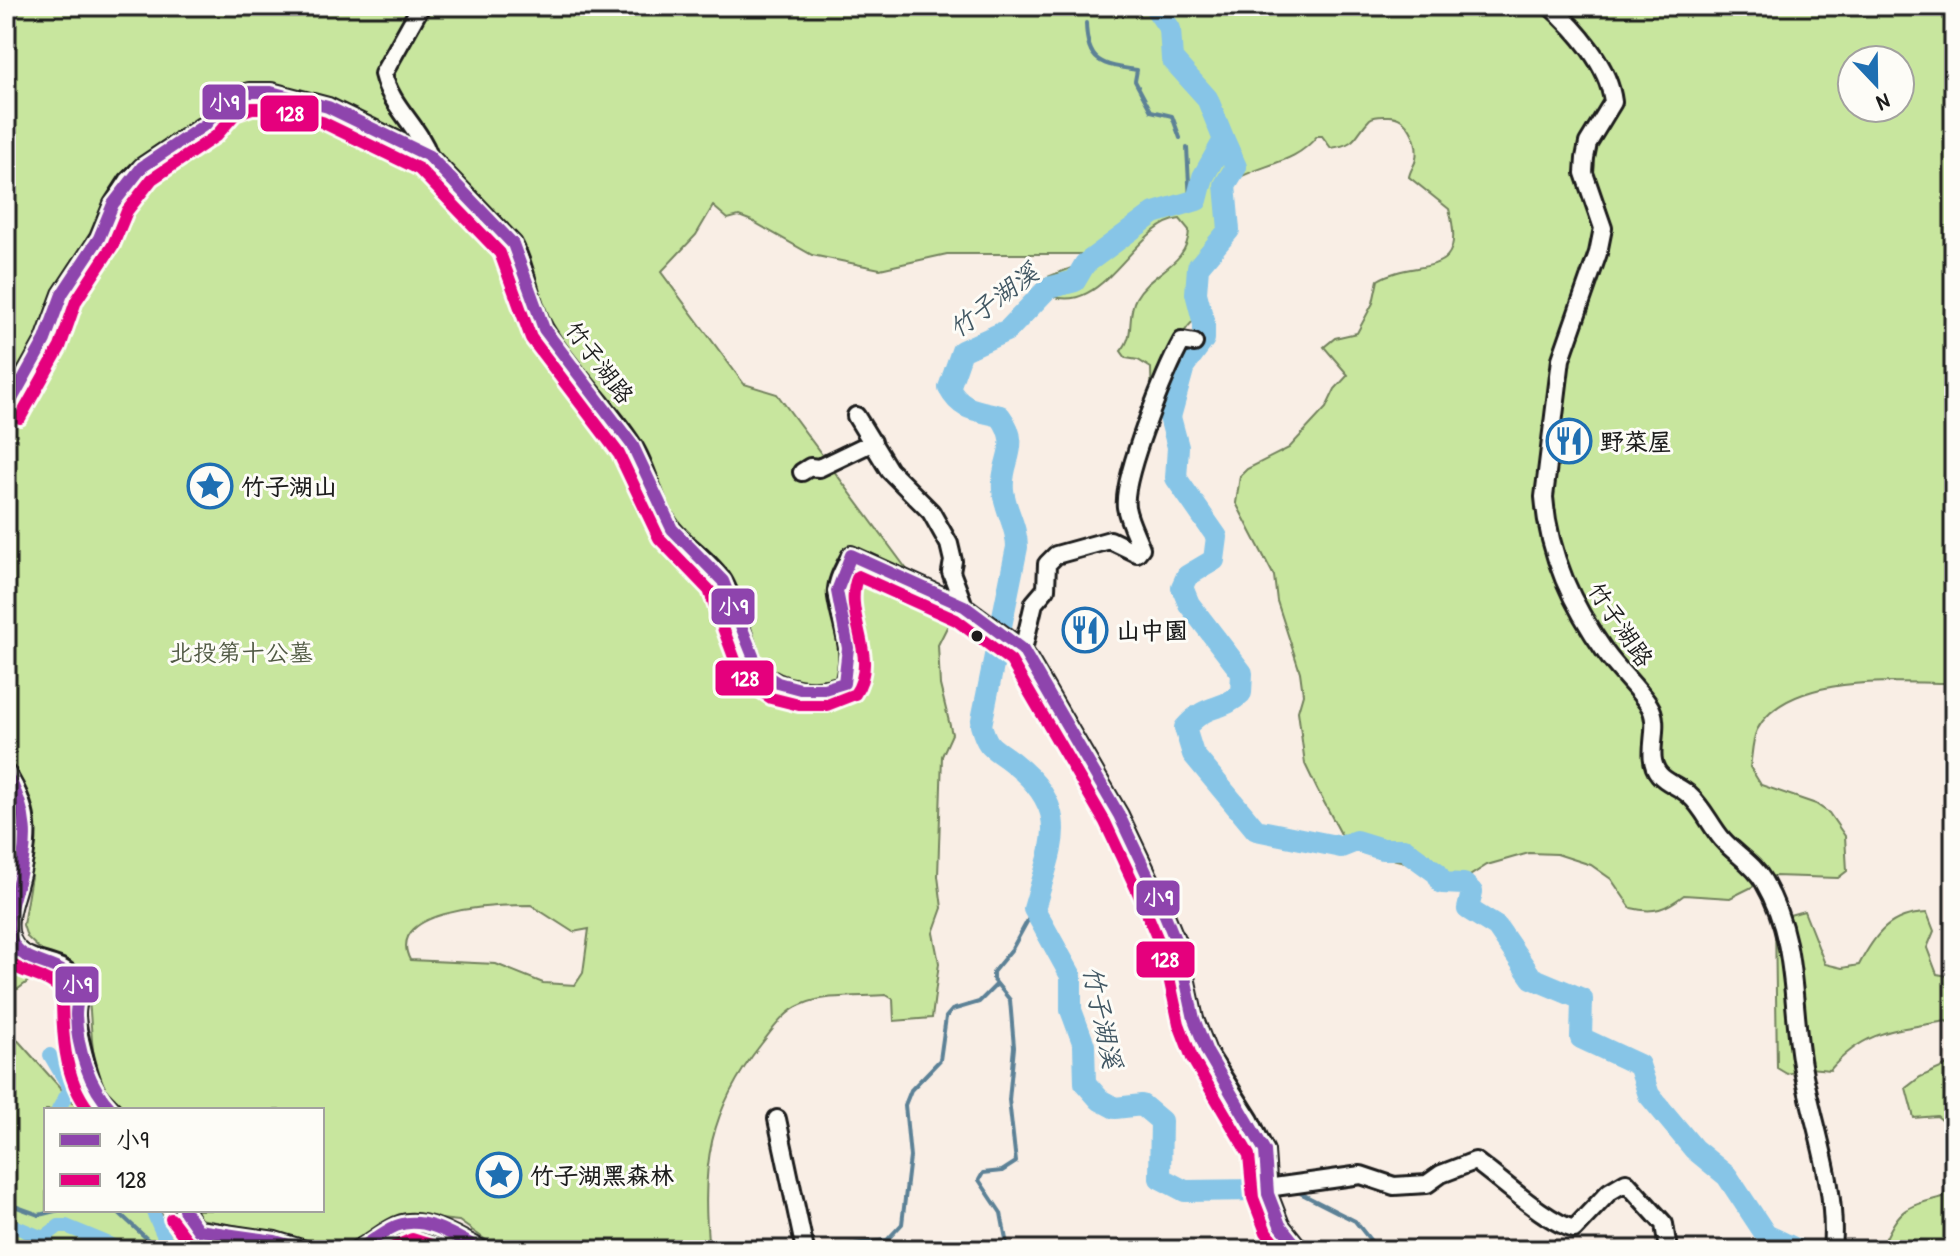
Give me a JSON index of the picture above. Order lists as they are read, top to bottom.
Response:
{
  "streets": {
    "street": ["竹子湖路"]
  },
  "water": ["竹子湖溪"],
  "parks": ["北投第十公墓"],
  "places": {
    "restaurant": ["野菜屋", "山中園"],
    "place": ["竹子湖山", "竹子湖黑森林"]
  },
  "lines": ["transit line 小9", "transit line 128"],
  "legend": ["小9", "128"],
  "north": "bottom"
}
